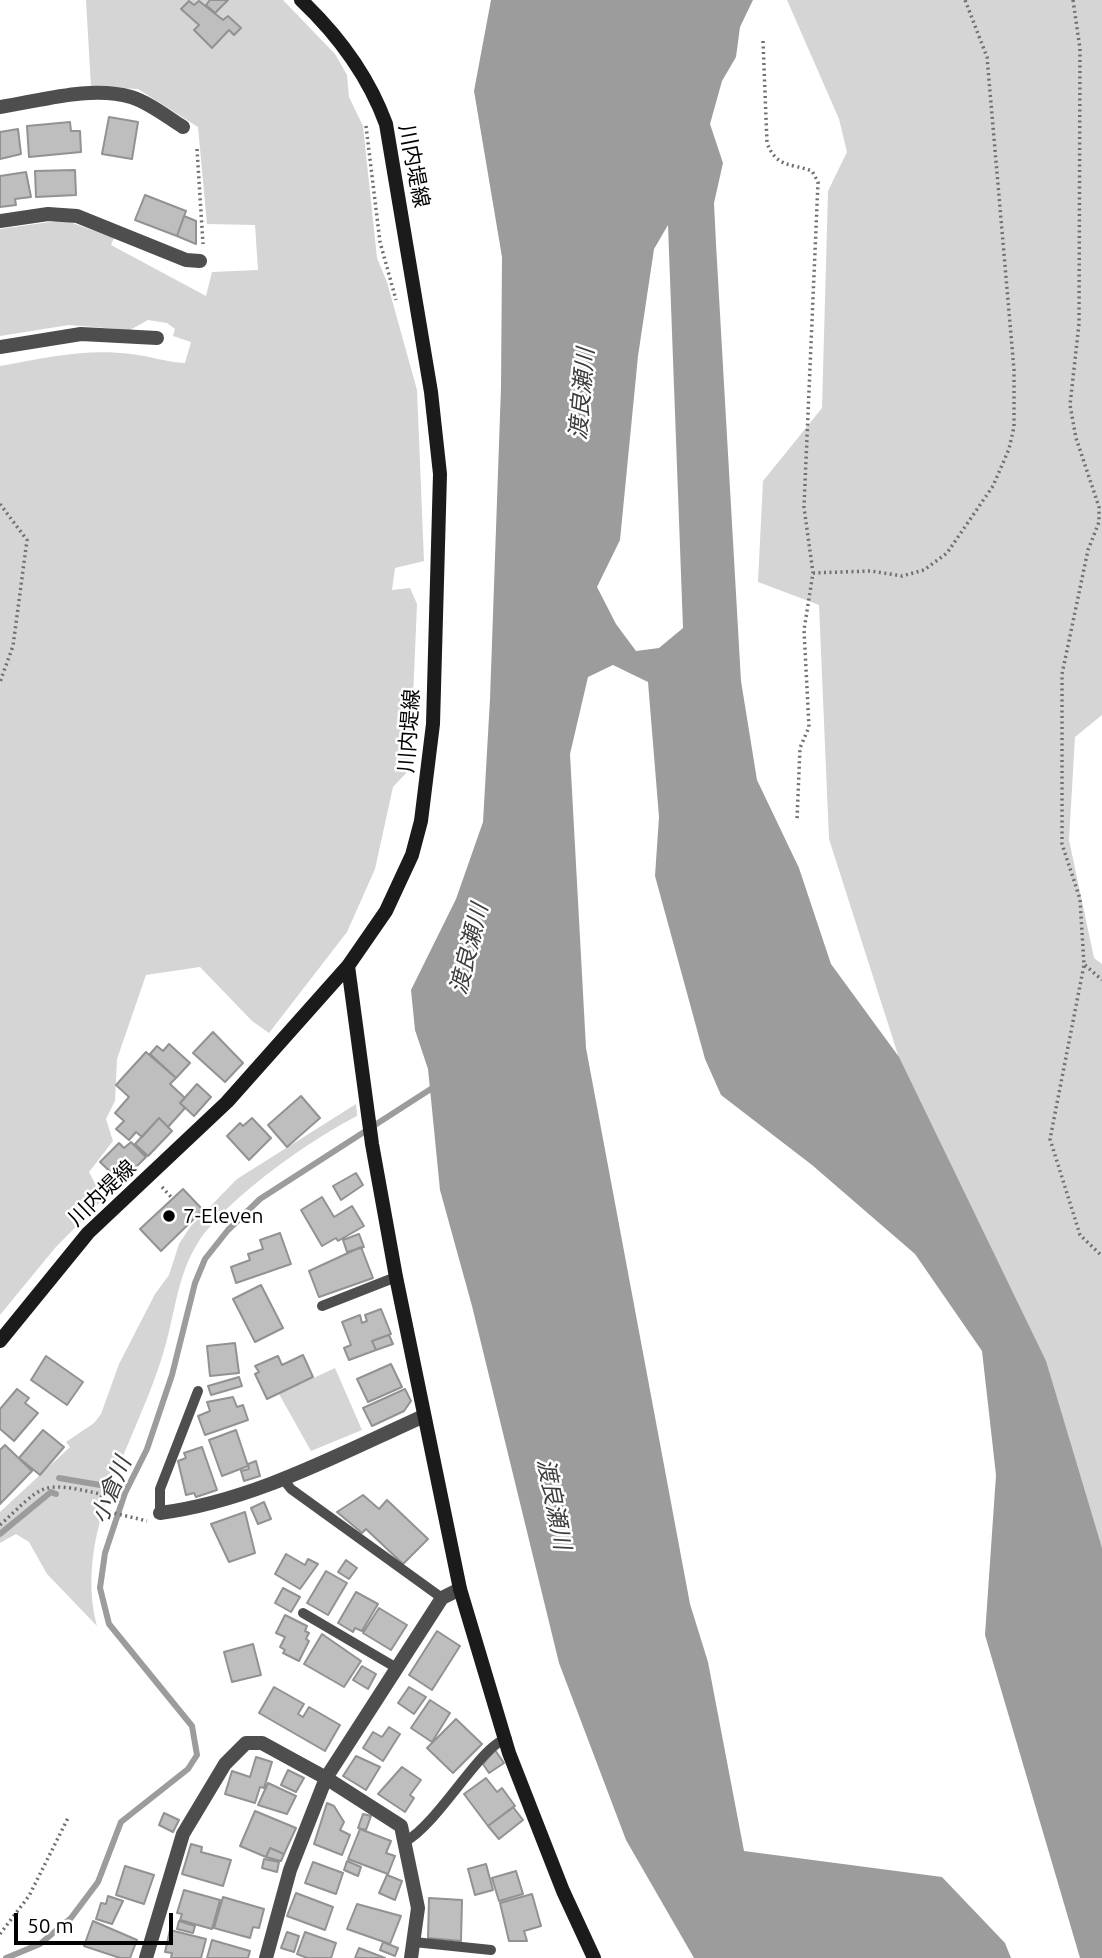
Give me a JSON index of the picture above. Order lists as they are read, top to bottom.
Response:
{
  "streets": {
    "main road": ["川内堤線"]
  },
  "water": ["渡良瀬川", "小倉川"],
  "places": ["7-Eleven"],
  "scale_bar": "50 m"
}
